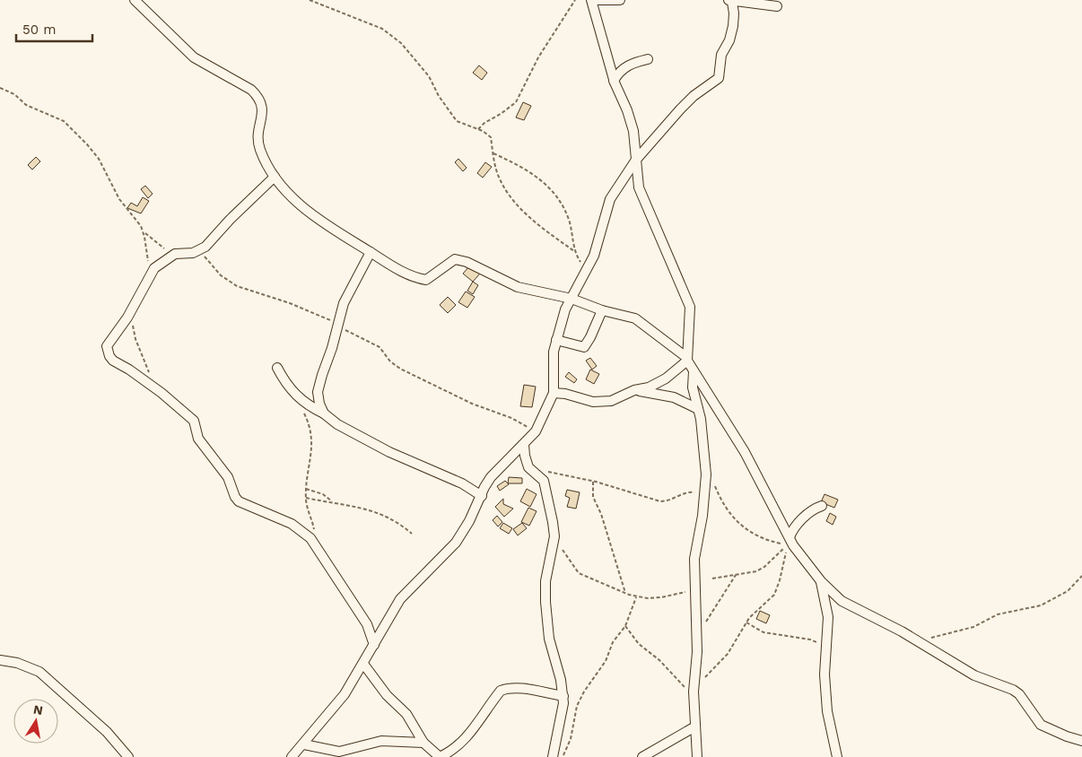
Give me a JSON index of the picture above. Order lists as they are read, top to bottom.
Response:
{
  "scale_bar": "50 m",
  "north": "top"
}
